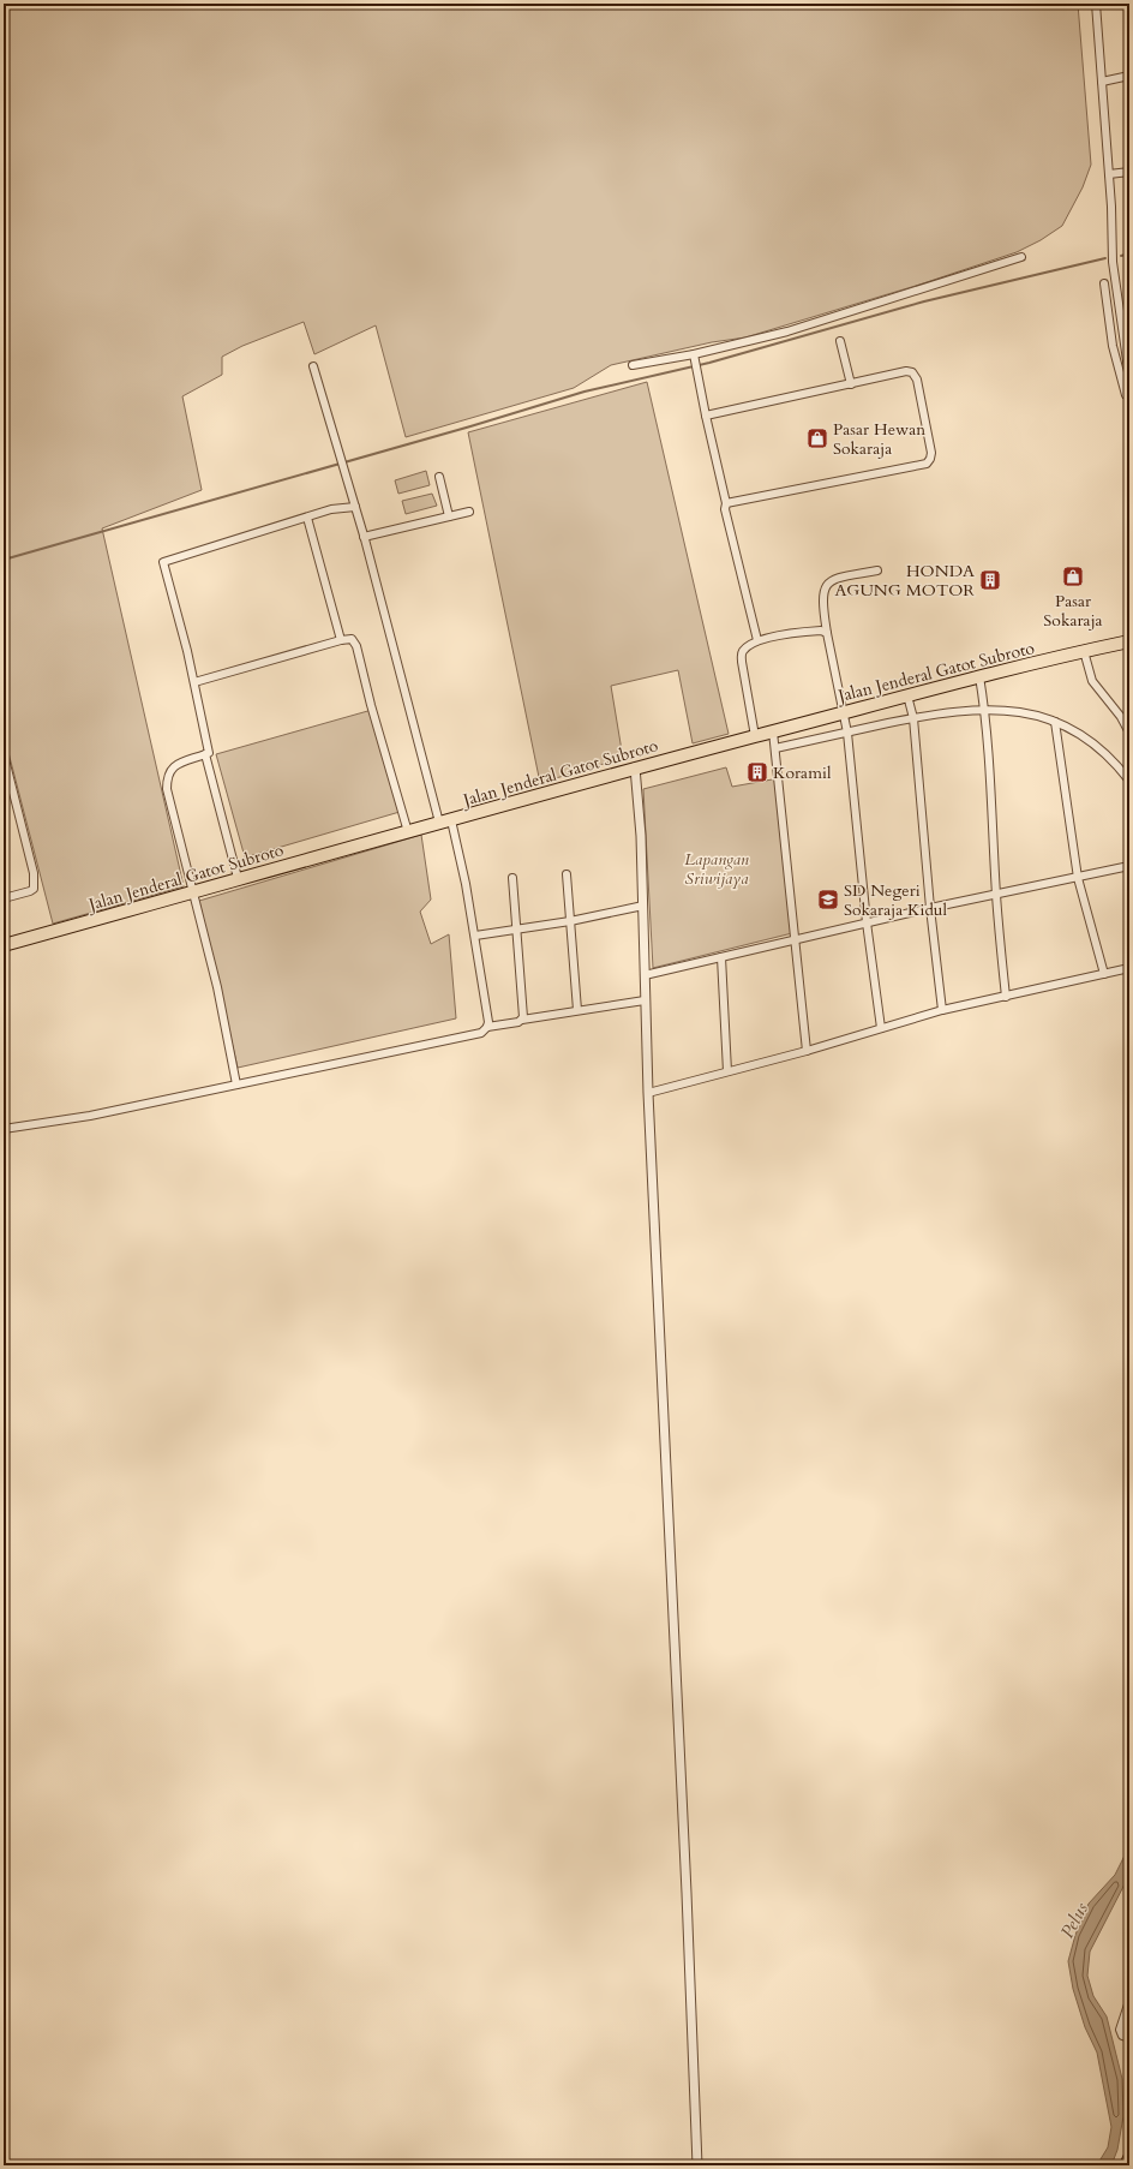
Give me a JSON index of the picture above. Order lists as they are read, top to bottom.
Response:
{
  "streets": {
    "highway": ["Jalan Jenderal Gatot Subroto"]
  },
  "water": ["Pelus"],
  "parks": ["Lapangan Sriwijaya"],
  "places": {
    "shop": ["Pasar Hewan Sokaraja", "Pasar Sokaraja"],
    "building": ["HONDA AGUNG MOTOR", "Koramil"],
    "school or university": ["SD Negeri Sokaraja Kidul"]
  }
}
